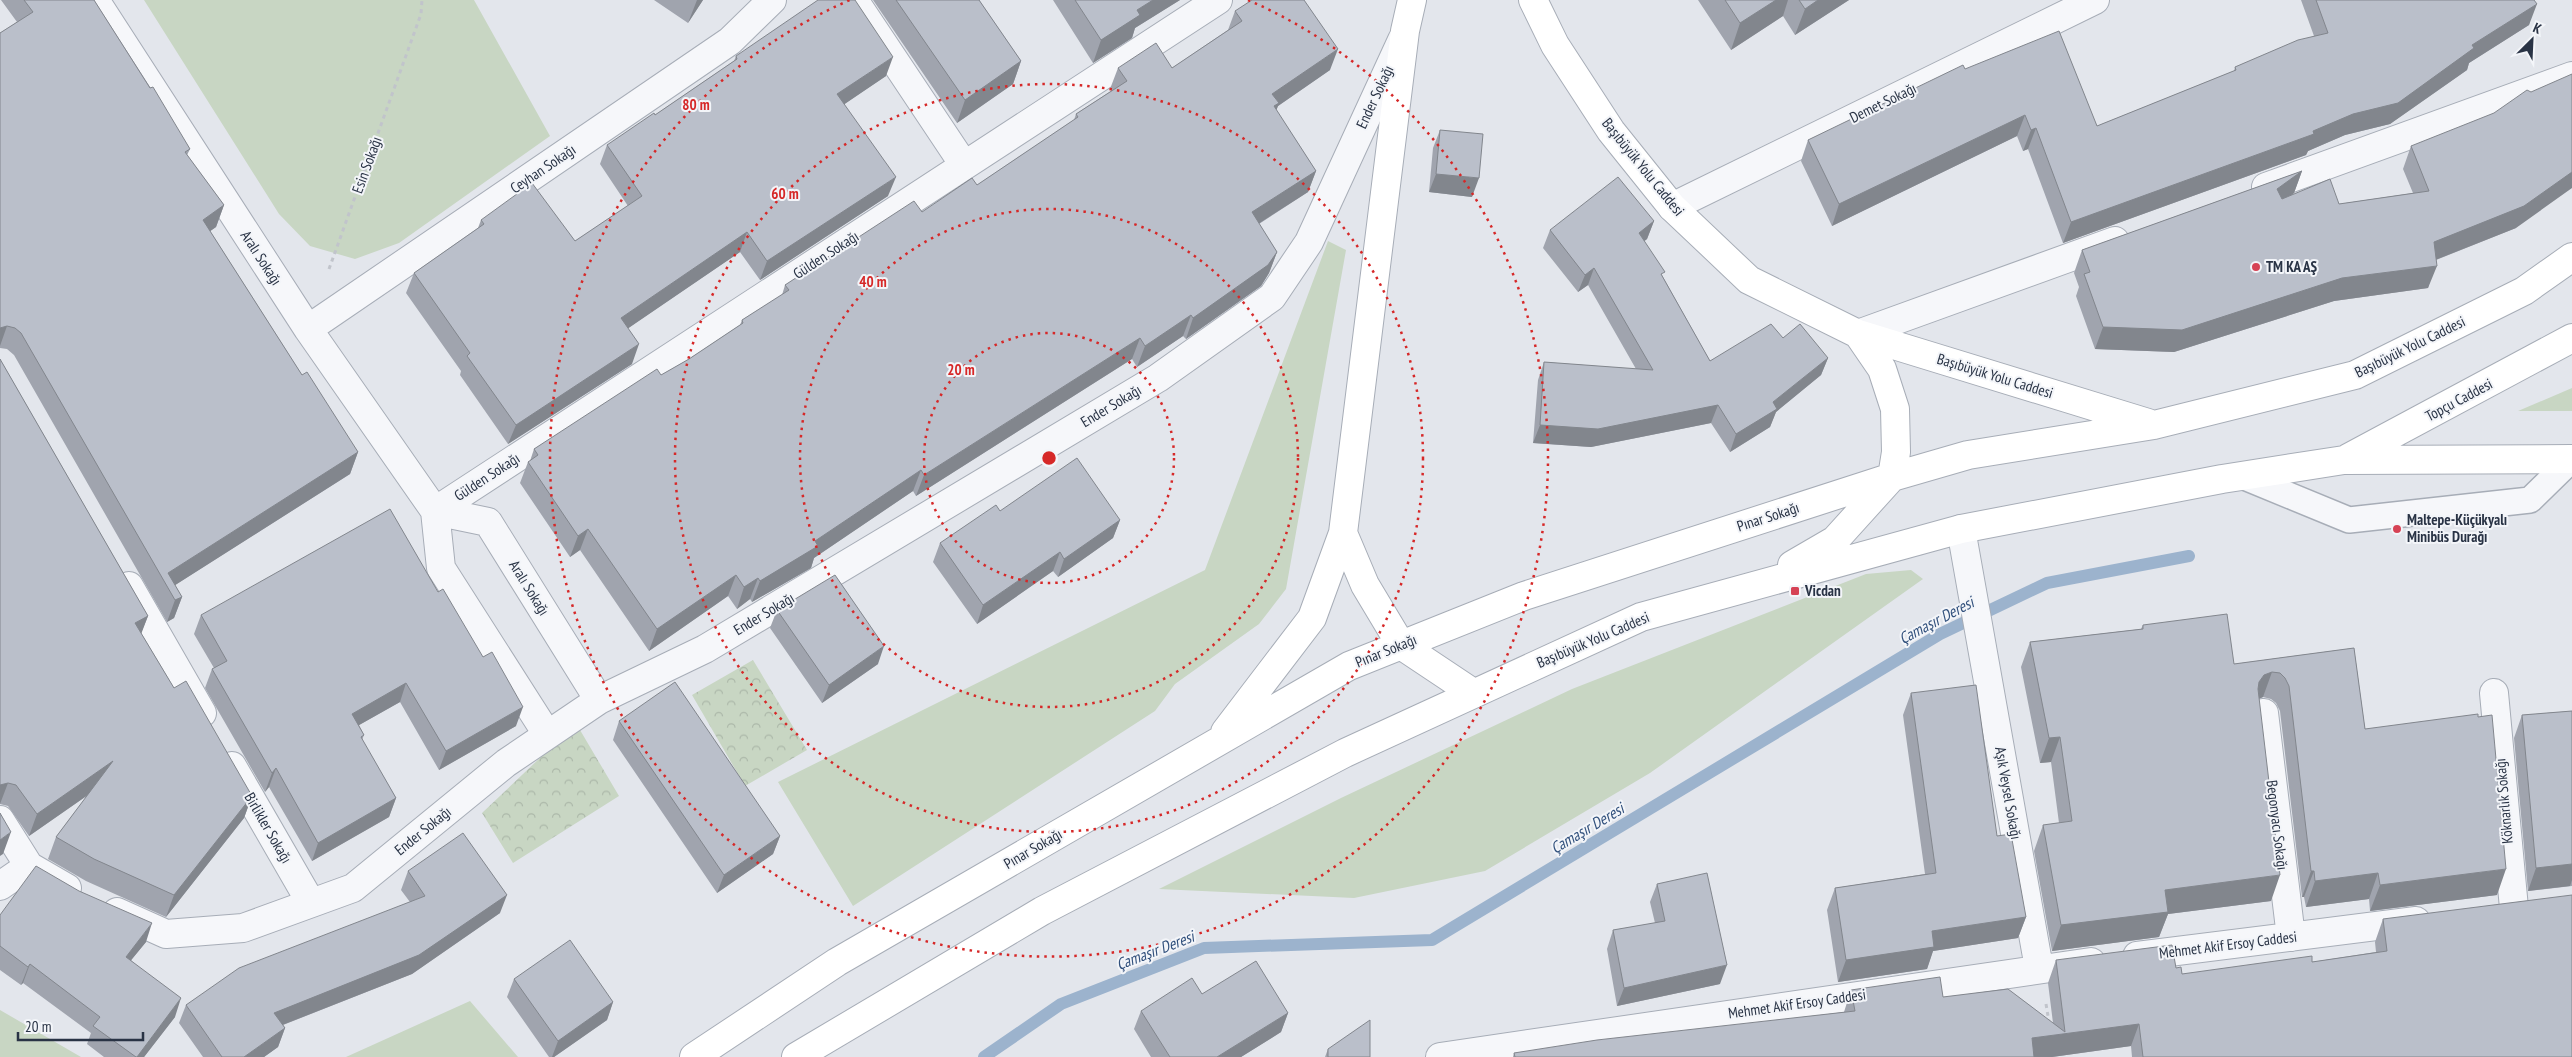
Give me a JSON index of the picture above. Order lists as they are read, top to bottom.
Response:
{
  "streets": {
    "main road": ["Başıbüyük Yolu Caddesi", "Topçu Caddesi", "Pınar Sokağı"],
    "street": [
      "Ender Sokağı",
      "Demet Sokağı",
      "Ceyhan Sokağı",
      "Gülden Sokağı",
      "Aralı Sokağı",
      "Aşık Veysel Sokağı",
      "Köknarlık Sokağı",
      "Begonyacı Sokağı",
      "Birlikler Sokağı",
      "Mehmet Akif Ersoy Caddesi"
    ],
    "path": ["Esin Sokağı"]
  },
  "crossings": [
    ["Ender Sokağı", "Aralı Sokağı"],
    ["Ender Sokağı", "Birlikler Sokağı"],
    ["Demet Sokağı", "Başıbüyük Yolu Caddesi"],
    ["Başıbüyük Yolu Caddesi", "Topçu Caddesi"],
    ["Başıbüyük Yolu Caddesi", "Pınar Sokağı"],
    ["Başıbüyük Yolu Caddesi", "Aşık Veysel Sokağı"],
    ["Ceyhan Sokağı", "Aralı Sokağı"],
    ["Gülden Sokağı", "Aralı Sokağı"],
    ["Aşık Veysel Sokağı", "Mehmet Akif Ersoy Caddesi"],
    ["Begonyacı Sokağı", "Mehmet Akif Ersoy Caddesi"]
  ],
  "water": ["Çamaşır Deresi"],
  "places": {
    "other": ["TM KA AŞ", "Maltepe-Küçükyalı Minibüs Durağı"],
    "transit": ["Vicdan"]
  },
  "scale_bar": "20 m",
  "north": "top right",
  "rings": [
    "80 m",
    "60 m",
    "40 m",
    "20 m"
  ]
}
